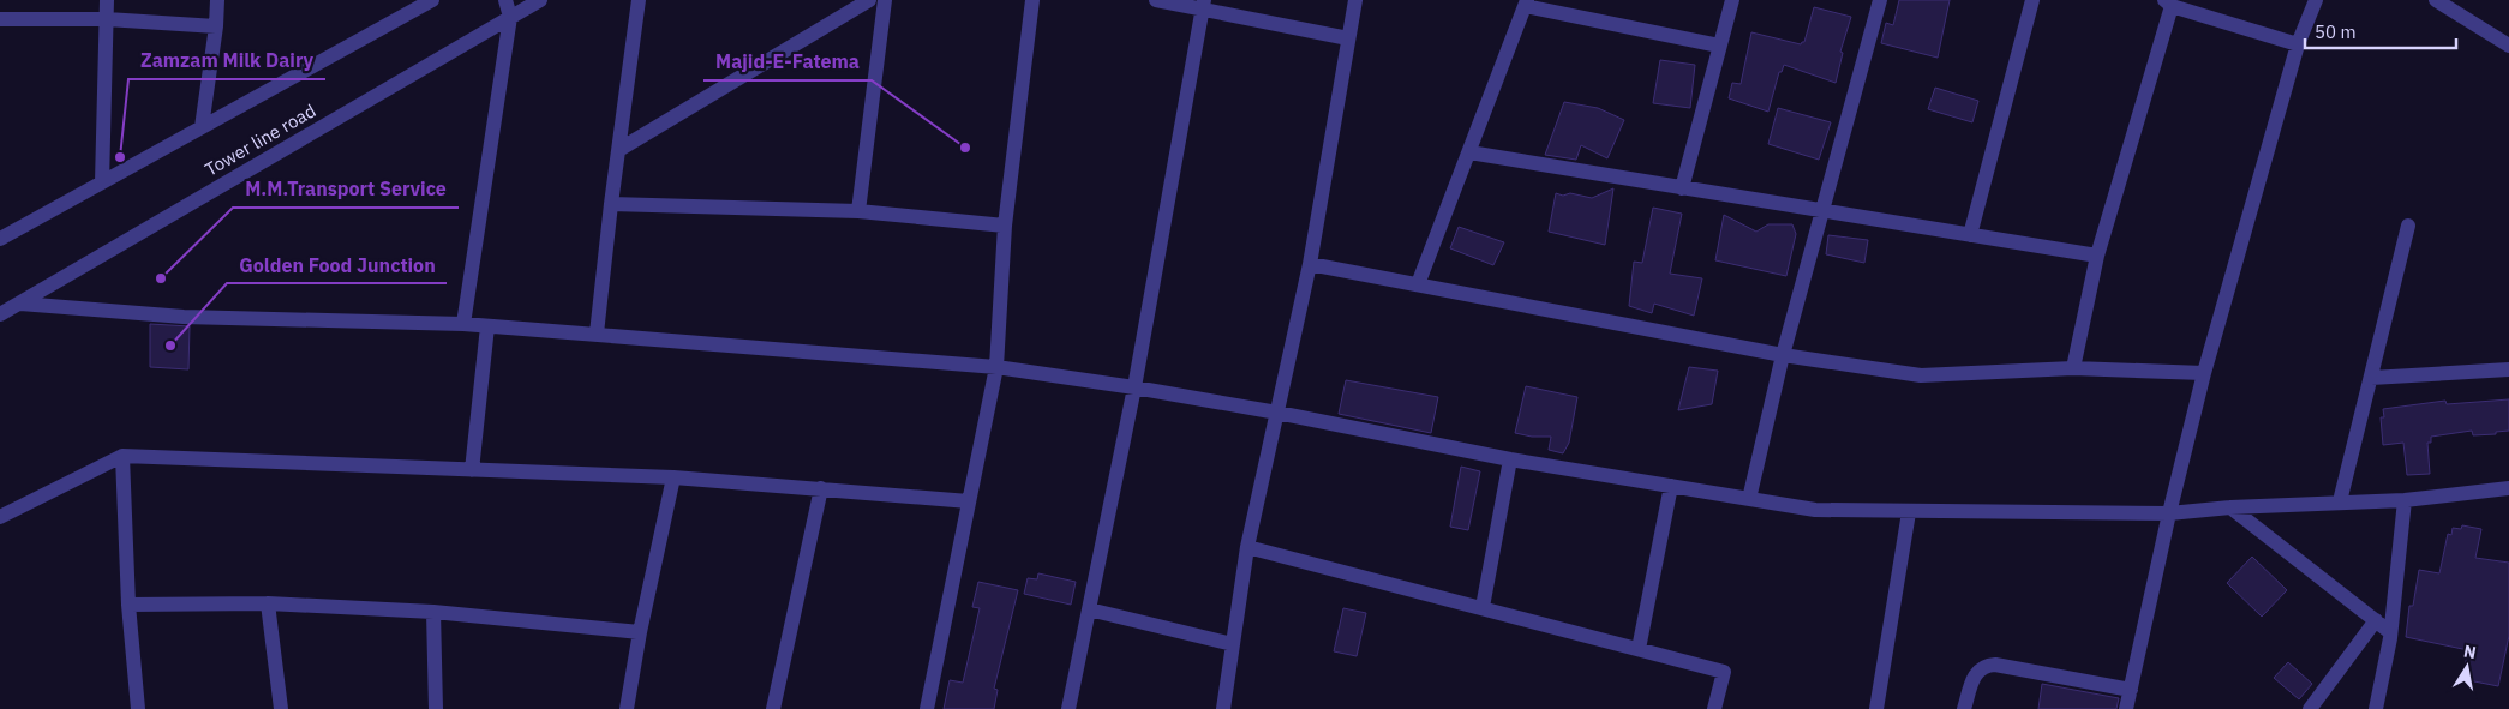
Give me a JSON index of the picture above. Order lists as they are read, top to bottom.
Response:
{
  "streets": {
    "street": ["Tower line road"]
  },
  "places": [
    "Majid-E-Fatema",
    "Zamzam Milk Dairy",
    "M.M.Transport Service",
    "Golden Food Junction"
  ],
  "scale_bar": "50 m",
  "north": "top"
}
